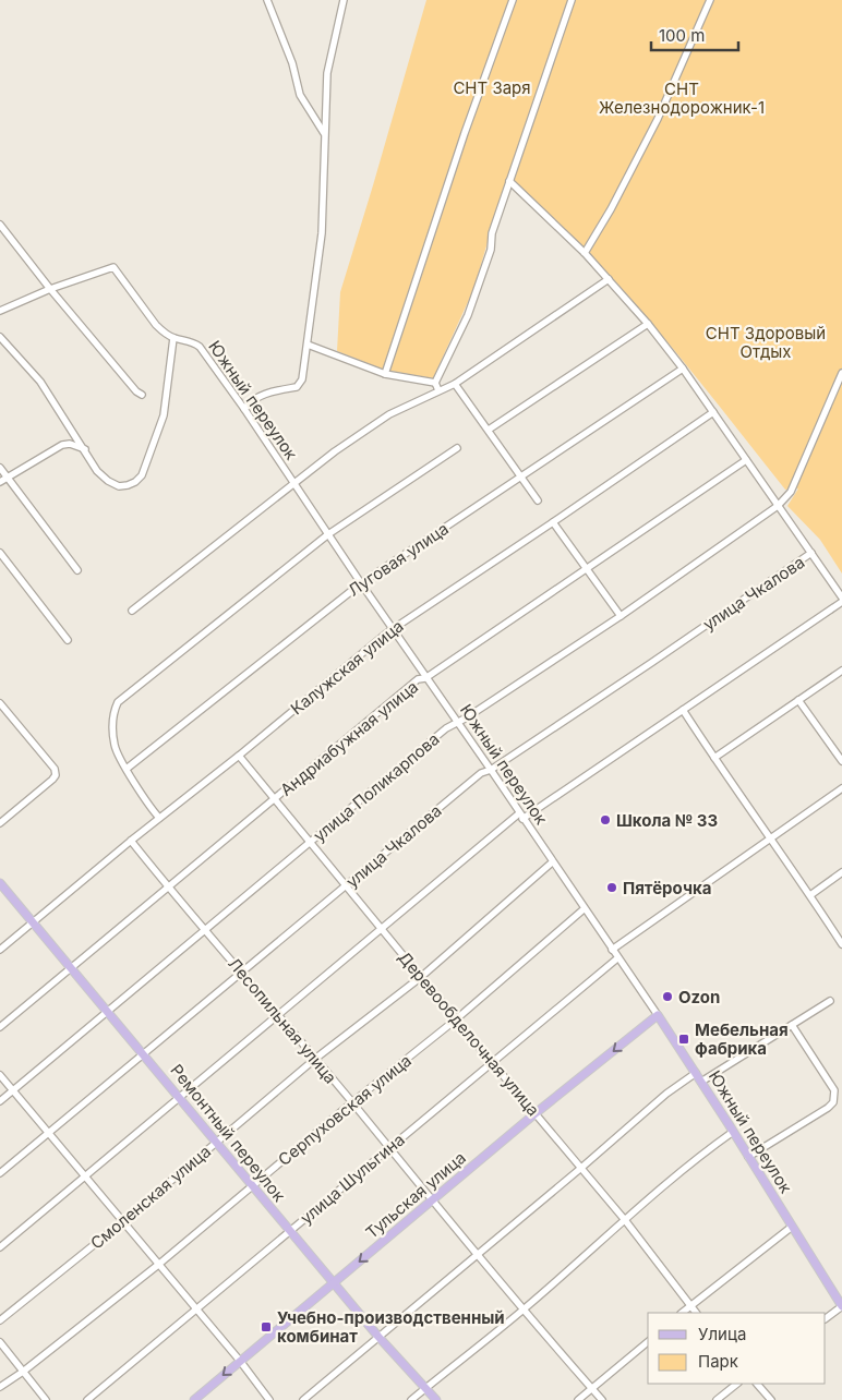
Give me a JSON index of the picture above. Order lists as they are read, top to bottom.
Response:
{
  "streets": {
    "main road": ["Южный переулок", "Ремонтный переулок", "Тульская улица"],
    "street": [
      "Луговая улица",
      "улица Чкалова",
      "Калужская улица",
      "Андриабужная улица",
      "улица Поликарпова",
      "Лесопильная улица",
      "Деревообделочная улица",
      "Серпуховская улица",
      "улица Шульгина",
      "Смоленская улица"
    ]
  },
  "crossings": [
    ["Южный переулок", "Луговая улица"],
    ["Южный переулок", "улица Чкалова"],
    ["Южный переулок", "Калужская улица"],
    ["Южный переулок", "Андриабужная улица"],
    ["Южный переулок", "улица Поликарпова"],
    ["Южный переулок", "Серпуховская улица"],
    ["Южный переулок", "улица Шульгина"],
    ["Южный переулок", "Тульская улица"],
    ["Южный переулок", "Смоленская улица"],
    ["улица Чкалова", "Лесопильная улица"],
    ["улица Чкалова", "Деревообделочная улица"],
    ["улица Чкалова", "Ремонтный переулок"],
    ["Калужская улица", "Лесопильная улица"],
    ["Калужская улица", "Деревообделочная улица"],
    ["Калужская улица", "Ремонтный переулок"],
    ["Андриабужная улица", "Лесопильная улица"],
    ["Андриабужная улица", "Деревообделочная улица"],
    ["Андриабужная улица", "Ремонтный переулок"],
    ["улица Поликарпова", "Лесопильная улица"],
    ["улица Поликарпова", "Деревообделочная улица"],
    ["улица Поликарпова", "Ремонтный переулок"],
    ["Лесопильная улица", "Серпуховская улица"],
    ["Лесопильная улица", "улица Шульгина"],
    ["Лесопильная улица", "Тульская улица"],
    ["Лесопильная улица", "Смоленская улица"],
    ["Деревообделочная улица", "Серпуховская улица"],
    ["Деревообделочная улица", "улица Шульгина"],
    ["Деревообделочная улица", "Тульская улица"],
    ["Деревообделочная улица", "Смоленская улица"],
    ["Серпуховская улица", "Ремонтный переулок"],
    ["Ремонтный переулок", "улица Шульгина"],
    ["Ремонтный переулок", "Тульская улица"],
    ["Ремонтный переулок", "Смоленская улица"]
  ],
  "one_way": ["Тульская улица"],
  "parks": ["СНТ Заря", "СНТ Железнодорожник-1", "СНТ Здоровый Отдых"],
  "places": {
    "other": ["Школа № 33", "Пятёрочка", "Ozon"],
    "transit": ["Мебельная фабрика", "Учебно-производственный комбинат"]
  },
  "legend": ["Улица", "Парк"],
  "scale_bar": "100 m"
}
